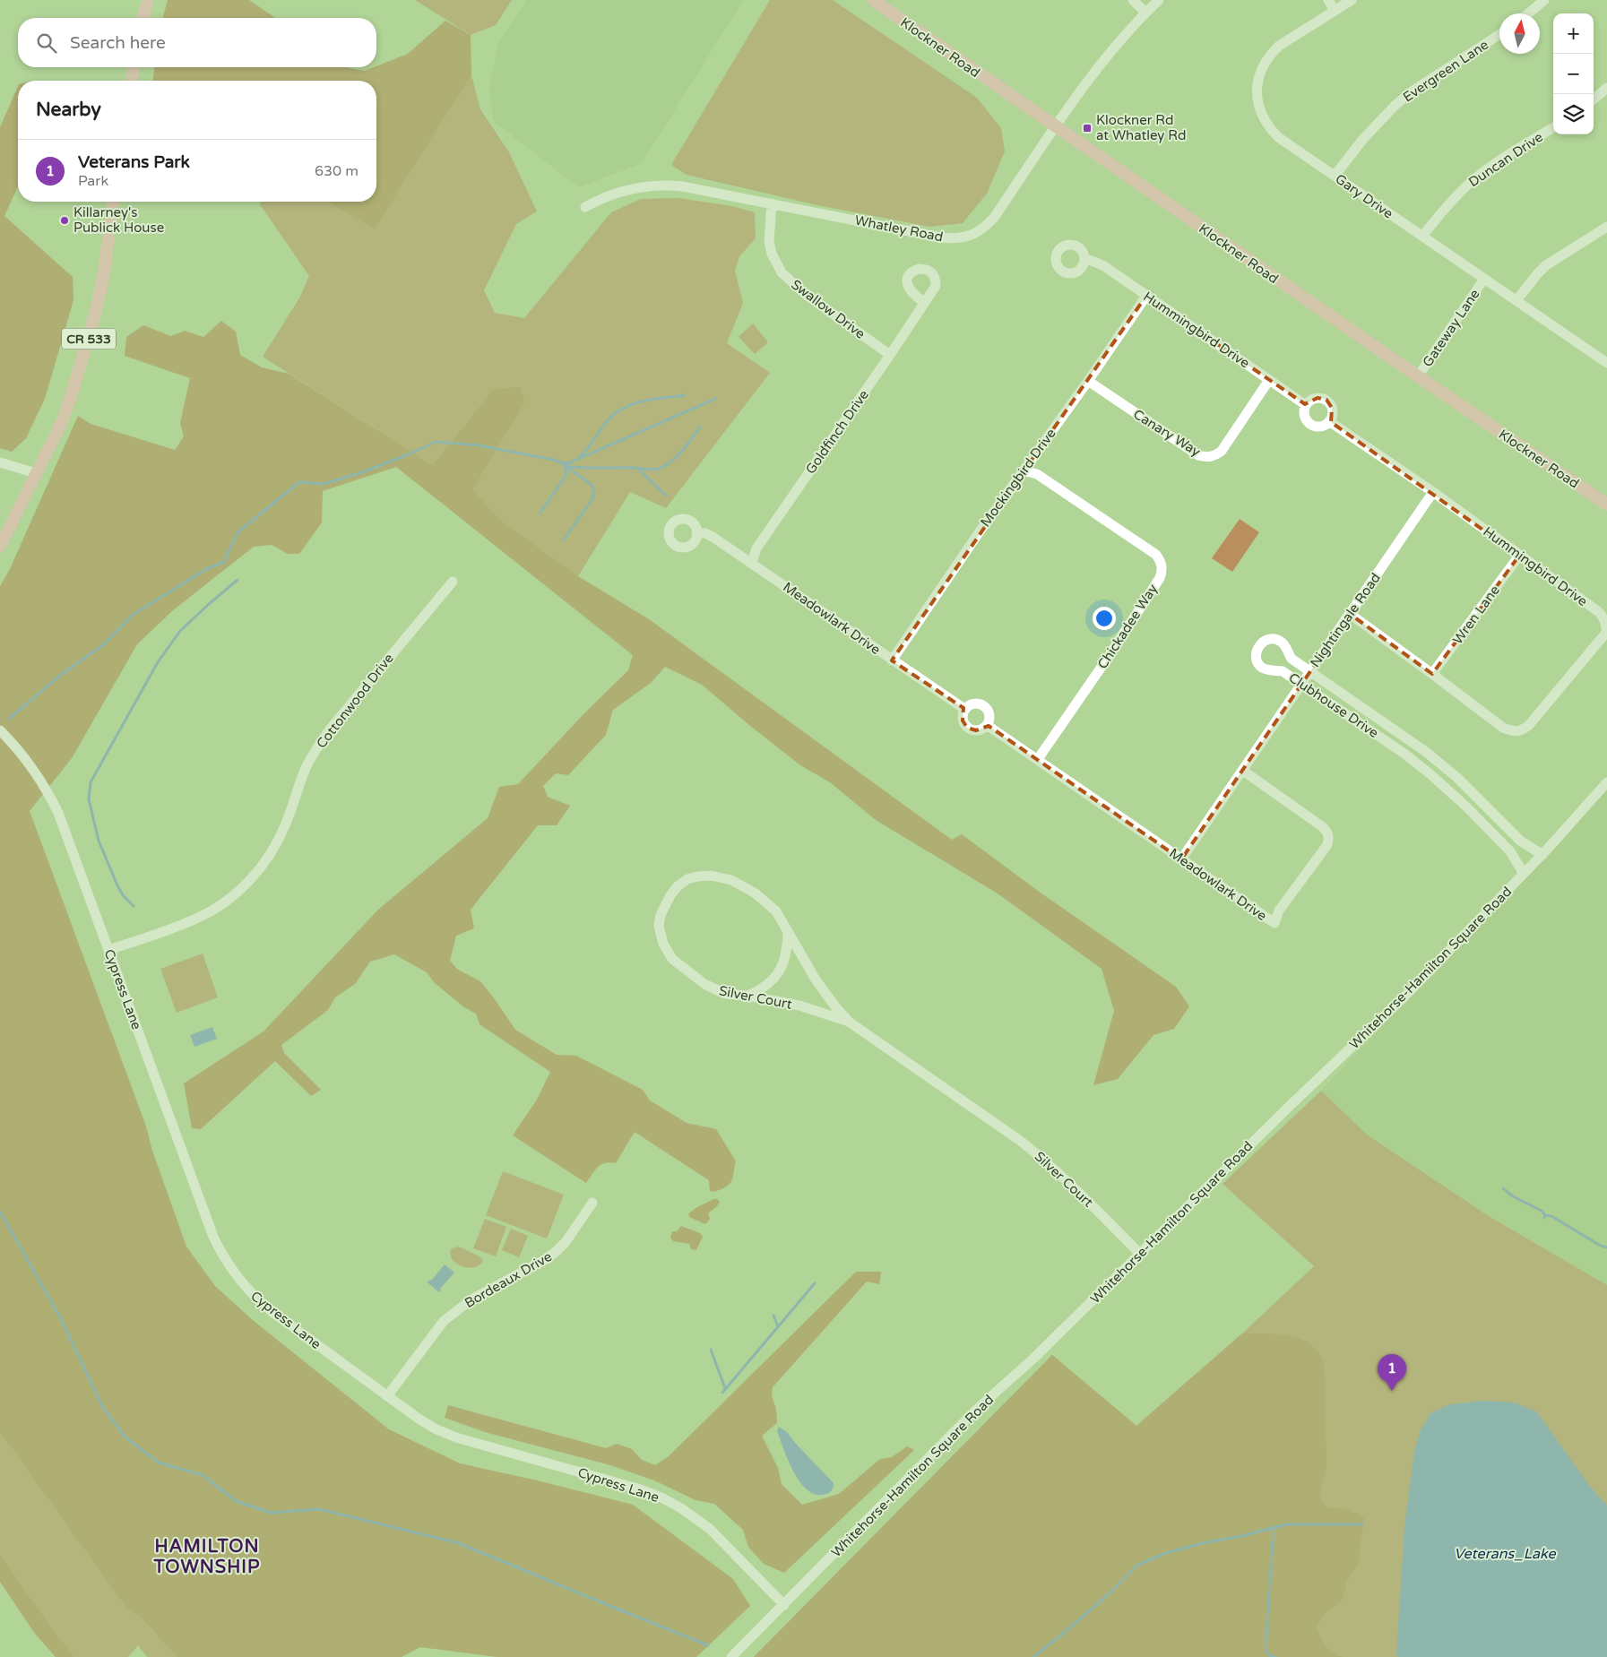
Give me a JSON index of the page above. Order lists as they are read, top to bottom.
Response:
{
  "streets": {
    "main road": ["Klockner Road", "CR 533"],
    "street": [
      "Evergreen Lane",
      "Duncan Drive",
      "Gary Drive",
      "Whatley Road",
      "Swallow Drive",
      "Gateway Lane",
      "Hummingbird Drive",
      "Goldfinch Drive",
      "Canary Way",
      "Mockingbird Drive",
      "Wren Lane",
      "Meadowlark Drive",
      "Nightingale Road",
      "Chickadee Way",
      "Cottonwood Drive",
      "Clubhouse Drive",
      "Whitehorse-Hamilton Square Road",
      "Cypress Lane",
      "Silver Court",
      "Bordeaux Drive"
    ]
  },
  "crossings": [
    ["Klockner Road", "Whatley Road"],
    ["Klockner Road", "Gateway Lane"],
    ["Evergreen Lane", "Gary Drive"],
    ["Duncan Drive", "Gary Drive"],
    ["Gary Drive", "Gateway Lane"],
    ["Whatley Road", "Swallow Drive"],
    ["Swallow Drive", "Goldfinch Drive"],
    ["Hummingbird Drive", "Canary Way"],
    ["Hummingbird Drive", "Mockingbird Drive"],
    ["Hummingbird Drive", "Wren Lane"],
    ["Hummingbird Drive", "Nightingale Road"],
    ["Goldfinch Drive", "Meadowlark Drive"],
    ["Canary Way", "Mockingbird Drive"],
    ["Mockingbird Drive", "Meadowlark Drive"],
    ["Mockingbird Drive", "Chickadee Way"],
    ["Meadowlark Drive", "Nightingale Road"],
    ["Meadowlark Drive", "Chickadee Way"],
    ["Nightingale Road", "Clubhouse Drive"],
    ["Cottonwood Drive", "Cypress Lane"],
    ["Clubhouse Drive", "Whitehorse-Hamilton Square Road"],
    ["Whitehorse-Hamilton Square Road", "Cypress Lane"],
    ["Whitehorse-Hamilton Square Road", "Silver Court"],
    ["Cypress Lane", "Bordeaux Drive"]
  ],
  "districts": ["HAMILTON TOWNSHIP"],
  "water": ["Veterans_Lake"],
  "places": {
    "transit": ["Klockner Rd at Whatley Rd"],
    "other": ["Killarney's Publick House"]
  },
  "north": "top",
  "page": {
    "map_buttons": ["+", "−"],
    "search": "Search here",
    "heading": "Nearby",
    "list": [
      {
        "mark": "1",
        "name": "Veterans Park",
        "note": "Park",
        "value": "630 m"
      }
    ],
    "pins": "1"
  }
}
